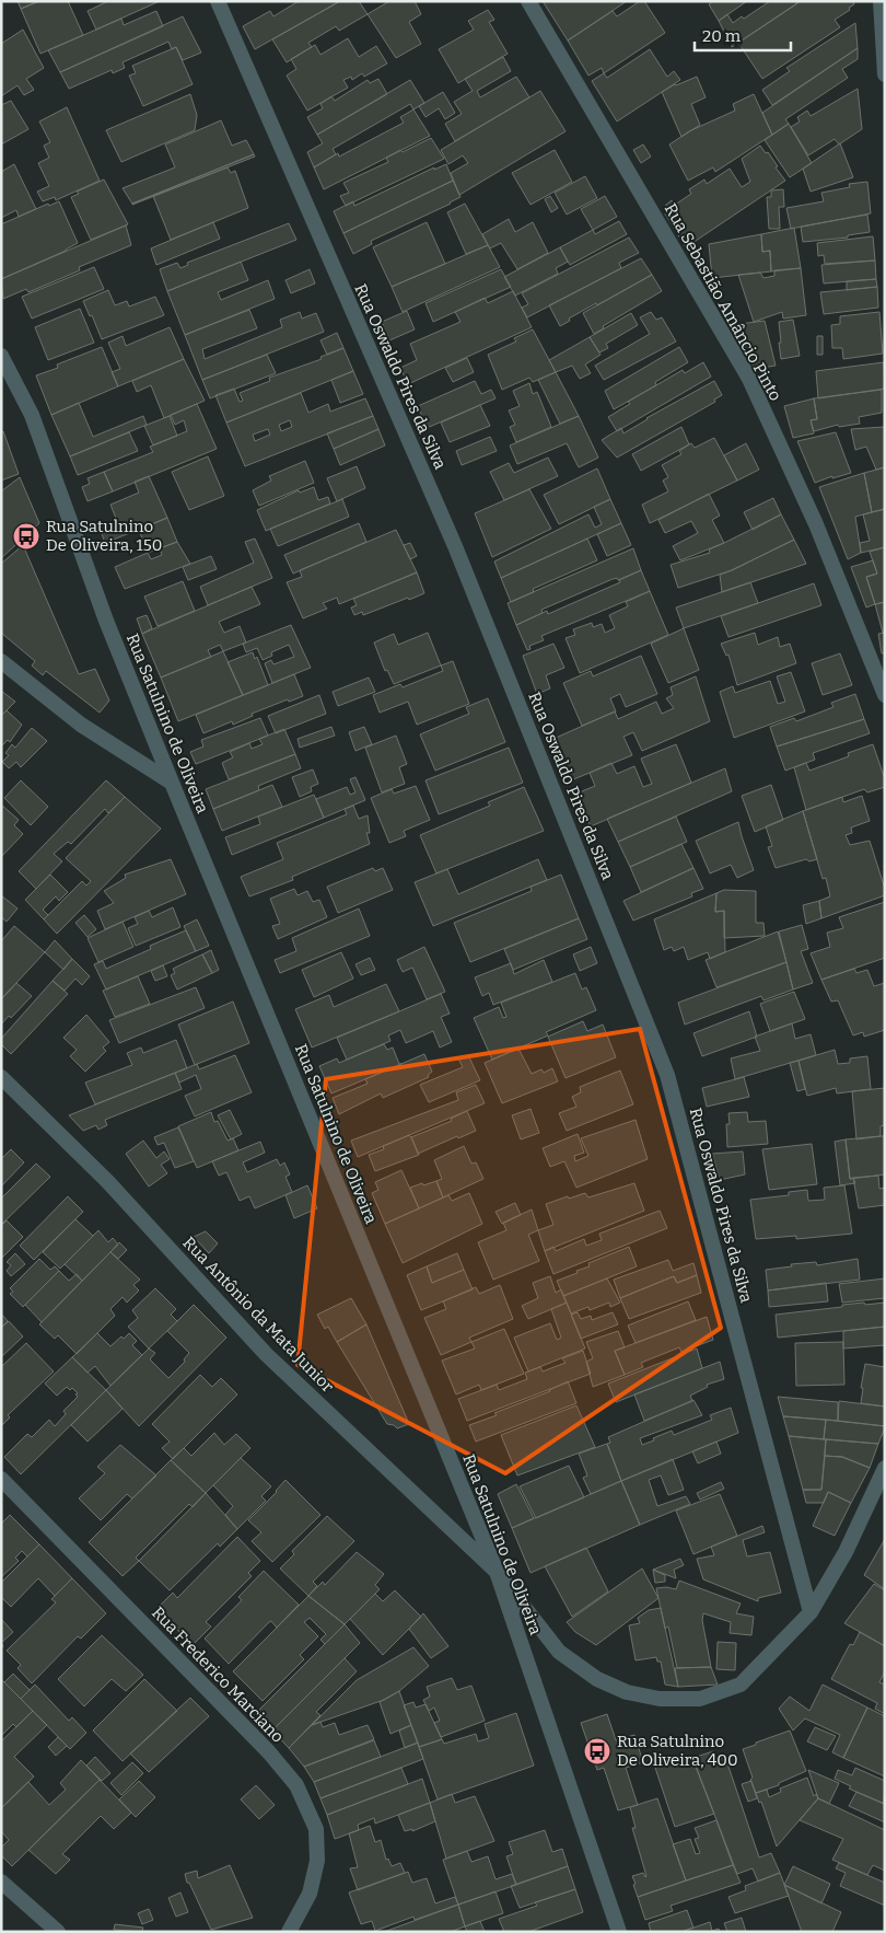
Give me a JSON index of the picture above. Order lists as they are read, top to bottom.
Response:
{
  "streets": {
    "street": [
      "Rua Sebastião Amâncio Pinto",
      "Rua Oswaldo Pires da Silva",
      "Rua Satulnino de Oliveira",
      "Rua Antônio da Mata Junior",
      "Rua Frederico Marciano"
    ]
  },
  "crossings": [
    ["Rua Satulnino de Oliveira", "Rua Antônio da Mata Junior"]
  ],
  "places": {
    "bus stop": ["Rua Satulnino De Oliveira, 150", "Rua Satulnino De Oliveira, 400"]
  },
  "scale_bar": "20 m"
}
